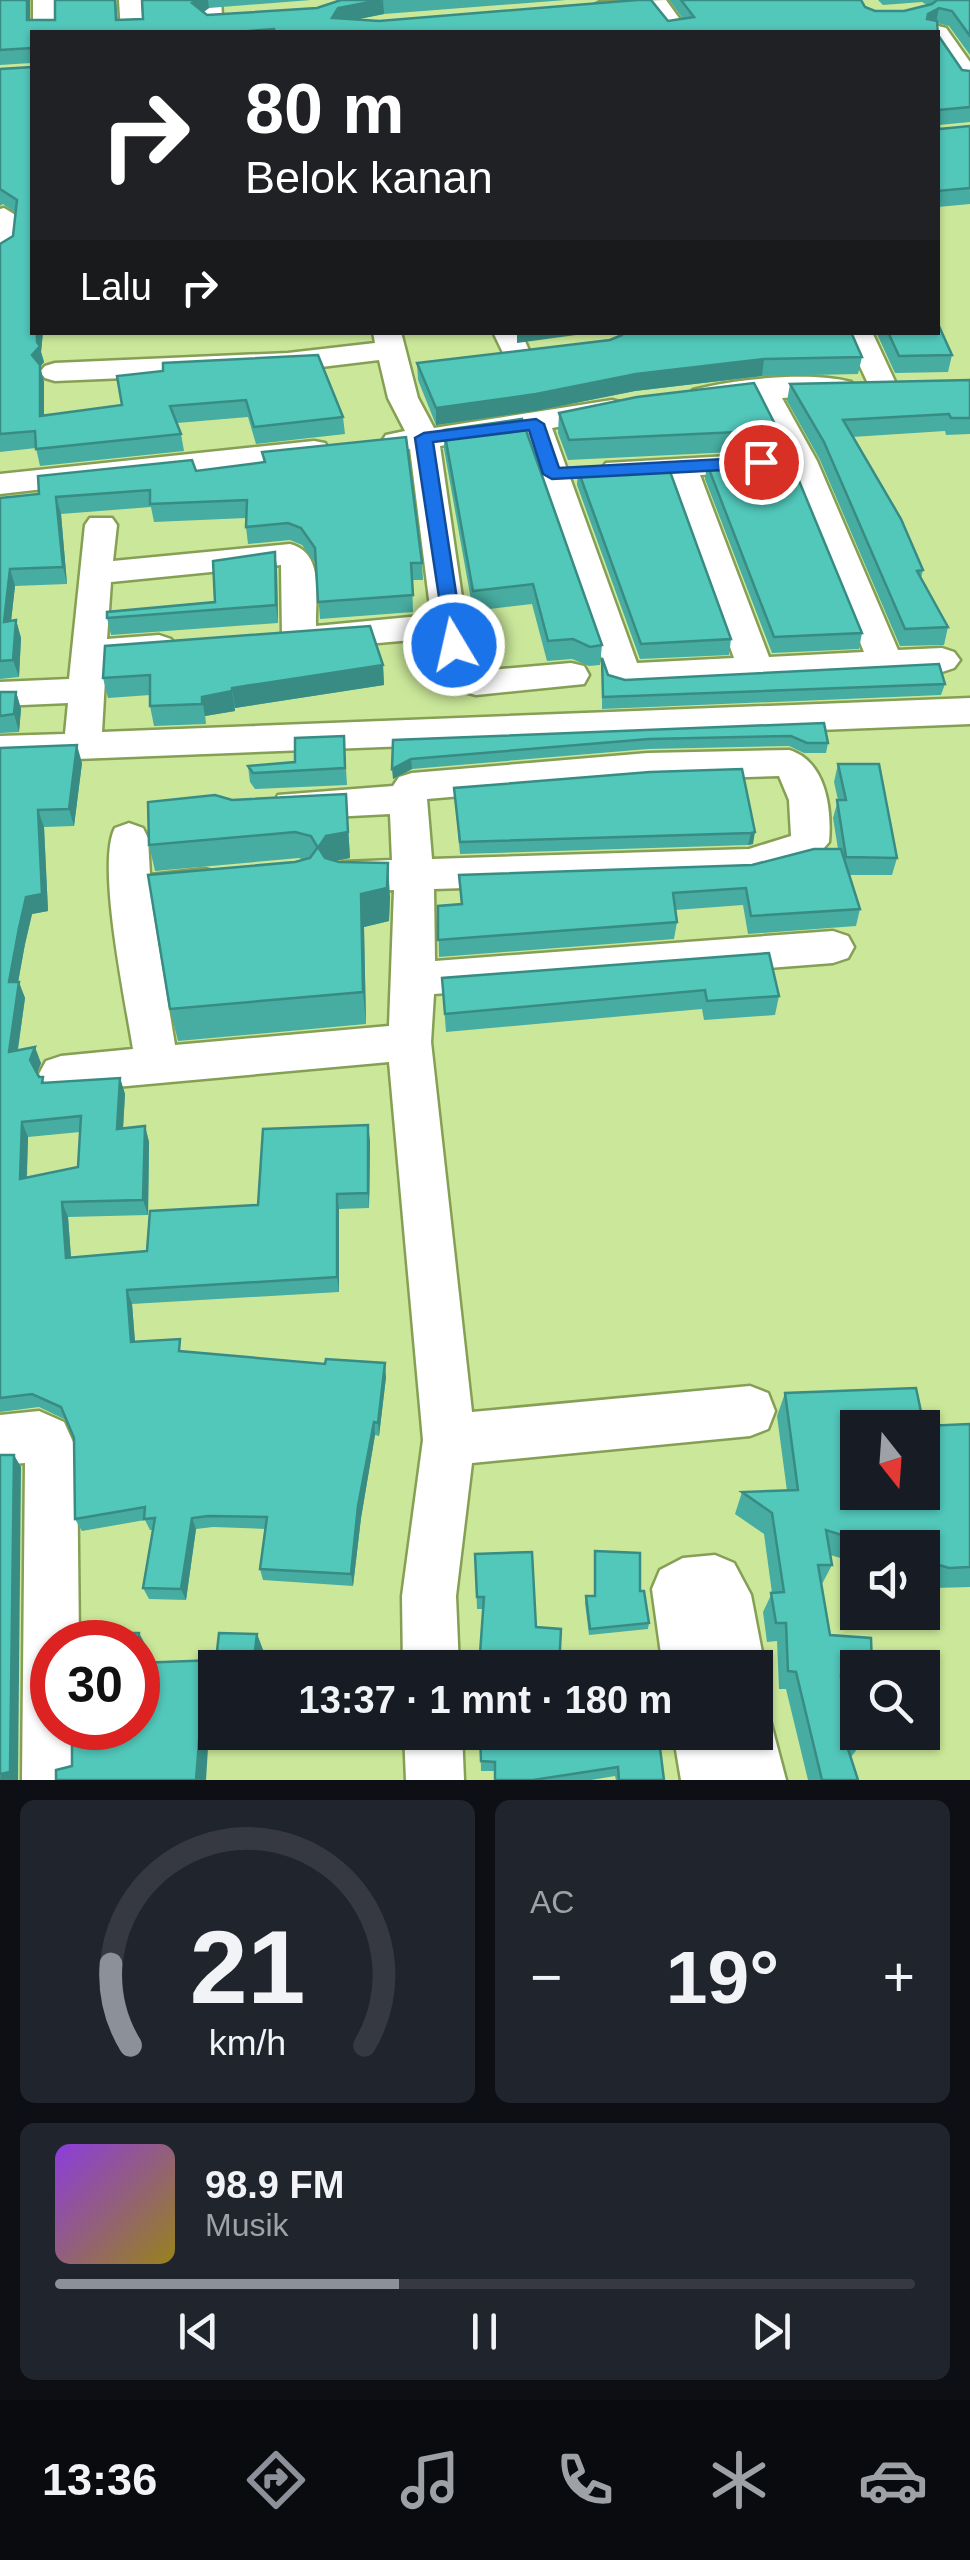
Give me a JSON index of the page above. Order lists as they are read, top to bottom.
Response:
{
  "north": "bottom",
  "page": {
    "turn": ["80 m", "Belok kanan"],
    "then": "Lalu",
    "limit": "30",
    "trip": "13:37 · 1 mnt · 180 m",
    "tile": "AC",
    "heat": ["−", "19°", "+"],
    "song": ["98.9 FM", "Musik"],
    "tabs": "13:36",
    "gauge": ["21", "km/h"]
  }
}
